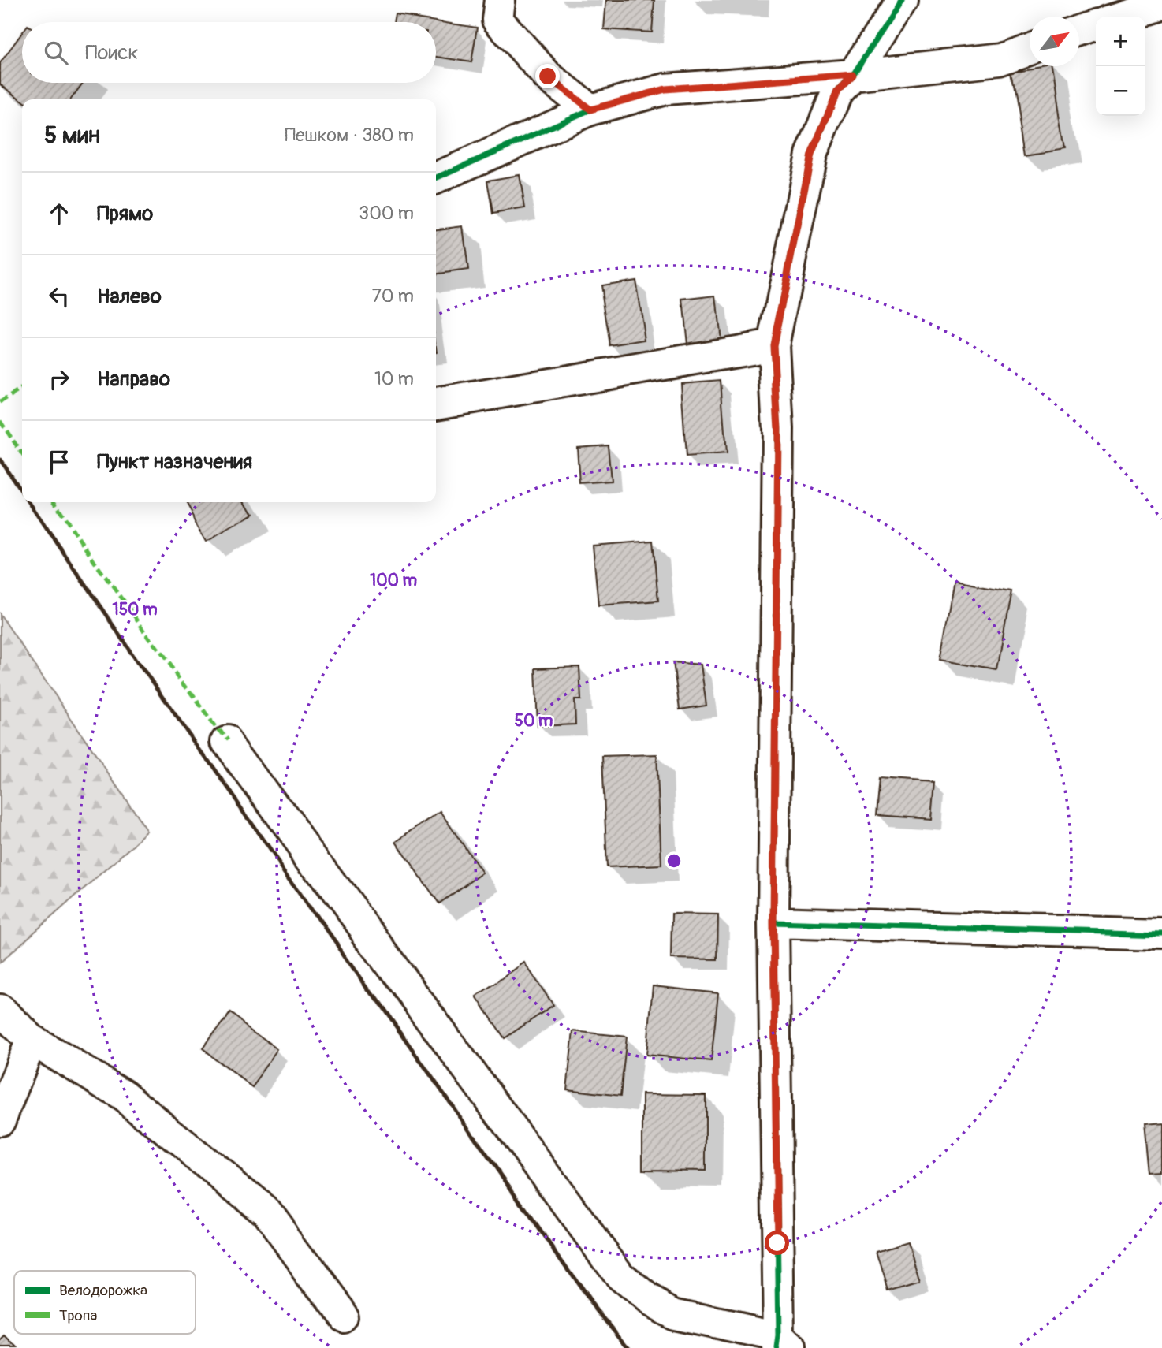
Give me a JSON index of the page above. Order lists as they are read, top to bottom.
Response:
{
  "legend": ["Велодорожка", "Тропа"],
  "north": "top right",
  "page": {
    "map_buttons": ["+", "−"],
    "search": "Поиск",
    "heading": ["5 мин", "Пешком · 380 m"],
    "list": [
      ["Прямо", "300 m"],
      ["Налево", "70 m"],
      ["Направо", "10 m"],
      "Пункт назначения"
    ]
  },
  "rings": ["100 m", "150 m", "50 m"]
}
